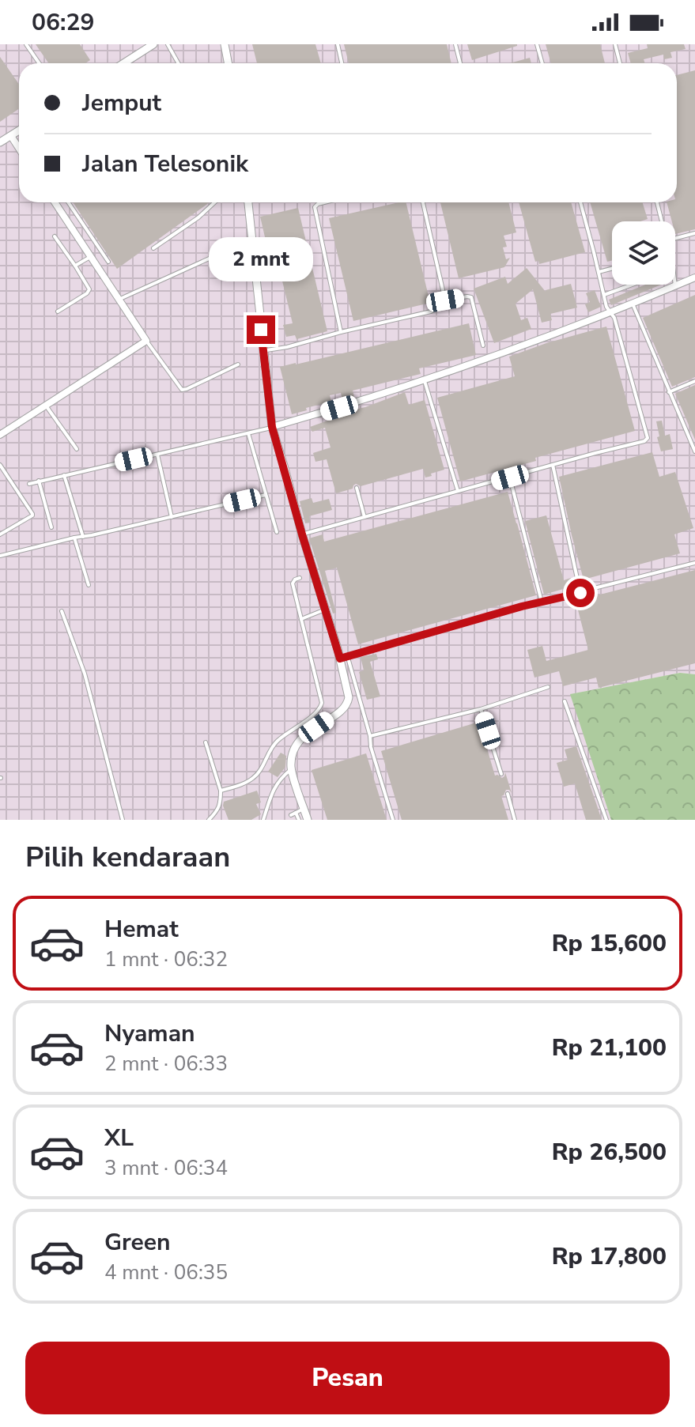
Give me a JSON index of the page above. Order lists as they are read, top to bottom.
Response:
{
  "page": {
    "status": "06:29",
    "banner": ["Jemput", "Jalan Telesonik"],
    "bubble": "2 mnt",
    "heading": "Pilih kendaraan",
    "list": [
      {
        "name": "Hemat",
        "note": "1 mnt · 06:32",
        "value": "Rp 15,600"
      },
      {
        "name": "Nyaman",
        "note": "2 mnt · 06:33",
        "value": "Rp 21,100"
      },
      {
        "name": "XL",
        "note": "3 mnt · 06:34",
        "value": "Rp 26,500"
      },
      {
        "name": "Green",
        "note": "4 mnt · 06:35",
        "value": "Rp 17,800"
      }
    ],
    "buttons": "Pesan"
  }
}
